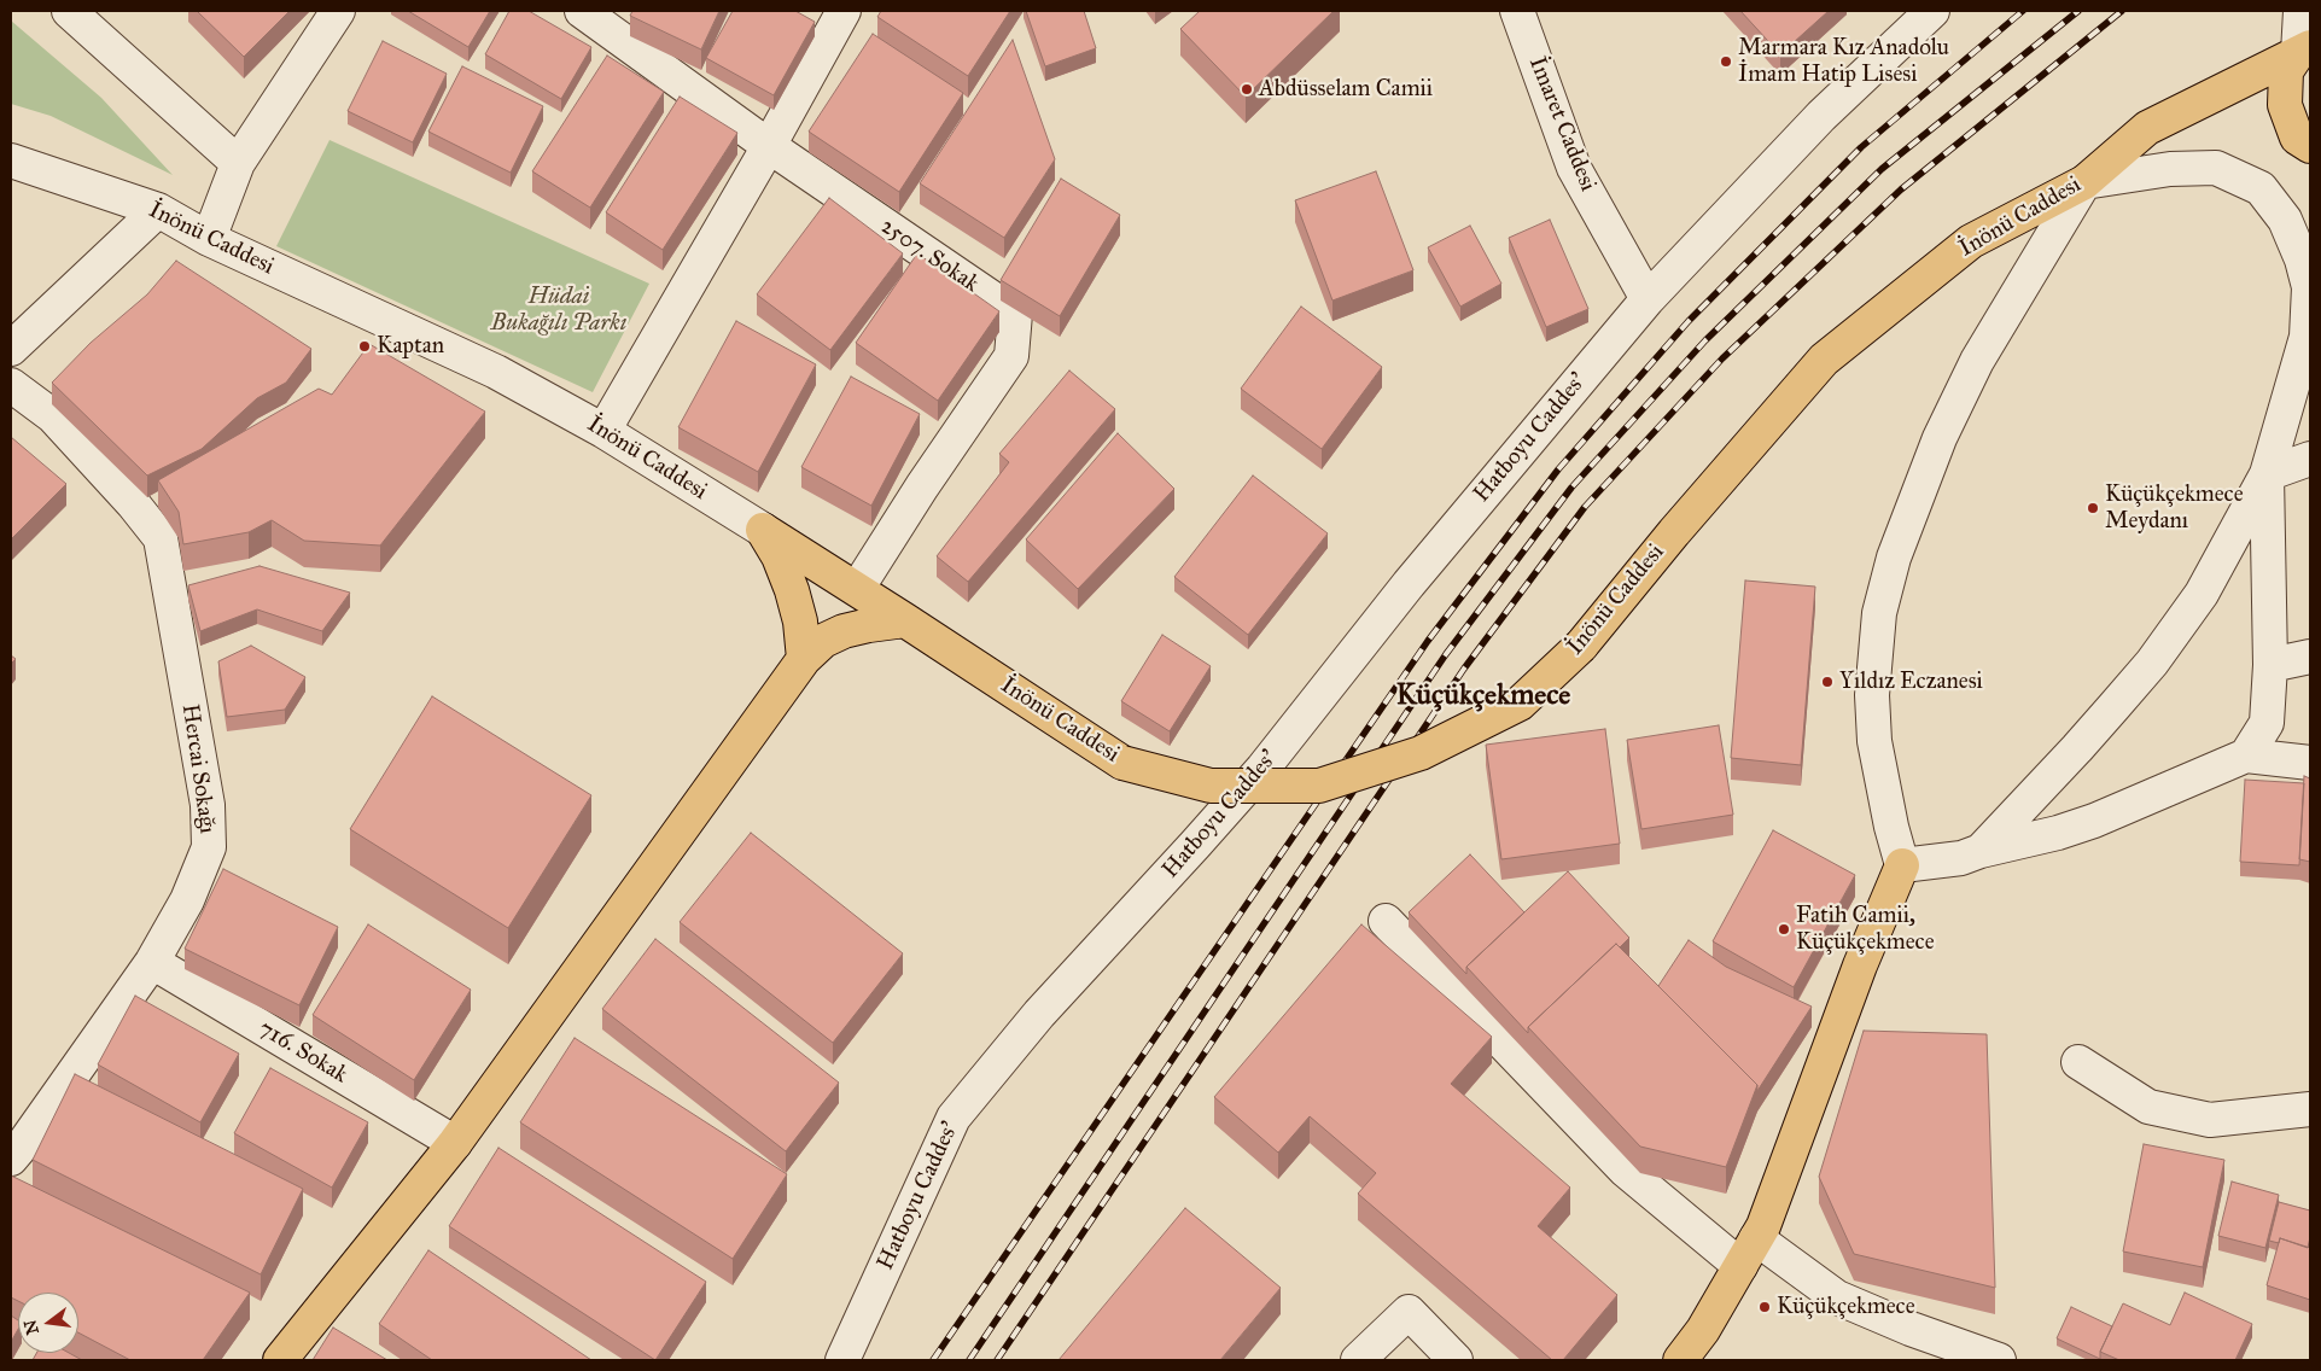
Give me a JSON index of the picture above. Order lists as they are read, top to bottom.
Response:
{
  "streets": {
    "main road": ["İnönü Caddesi"],
    "street": [
      "İmaret Caddesi",
      "2507. Sokak",
      "Hatboyu Caddes'",
      "Hercai Sokağı",
      "716. Sokak"
    ]
  },
  "crossings": [
    ["İmaret Caddesi", "Hatboyu Caddes'"],
    ["İnönü Caddesi", "2507. Sokak"],
    ["Hercai Sokağı", "716. Sokak"]
  ],
  "districts": ["Küçükçekmece"],
  "parks": ["Hüdai Bukağılı Parkı"],
  "places": [
    "Marmara Kız Anadolu İmam Hatip Lisesi",
    "Abdüsselam Camii",
    "Kaptan",
    "Küçükçekmece Meydanı",
    "Yıldız Eczanesi",
    "Fatih Camii, Küçükçekmece",
    "Küçükçekmece"
  ],
  "north": "left"
}
